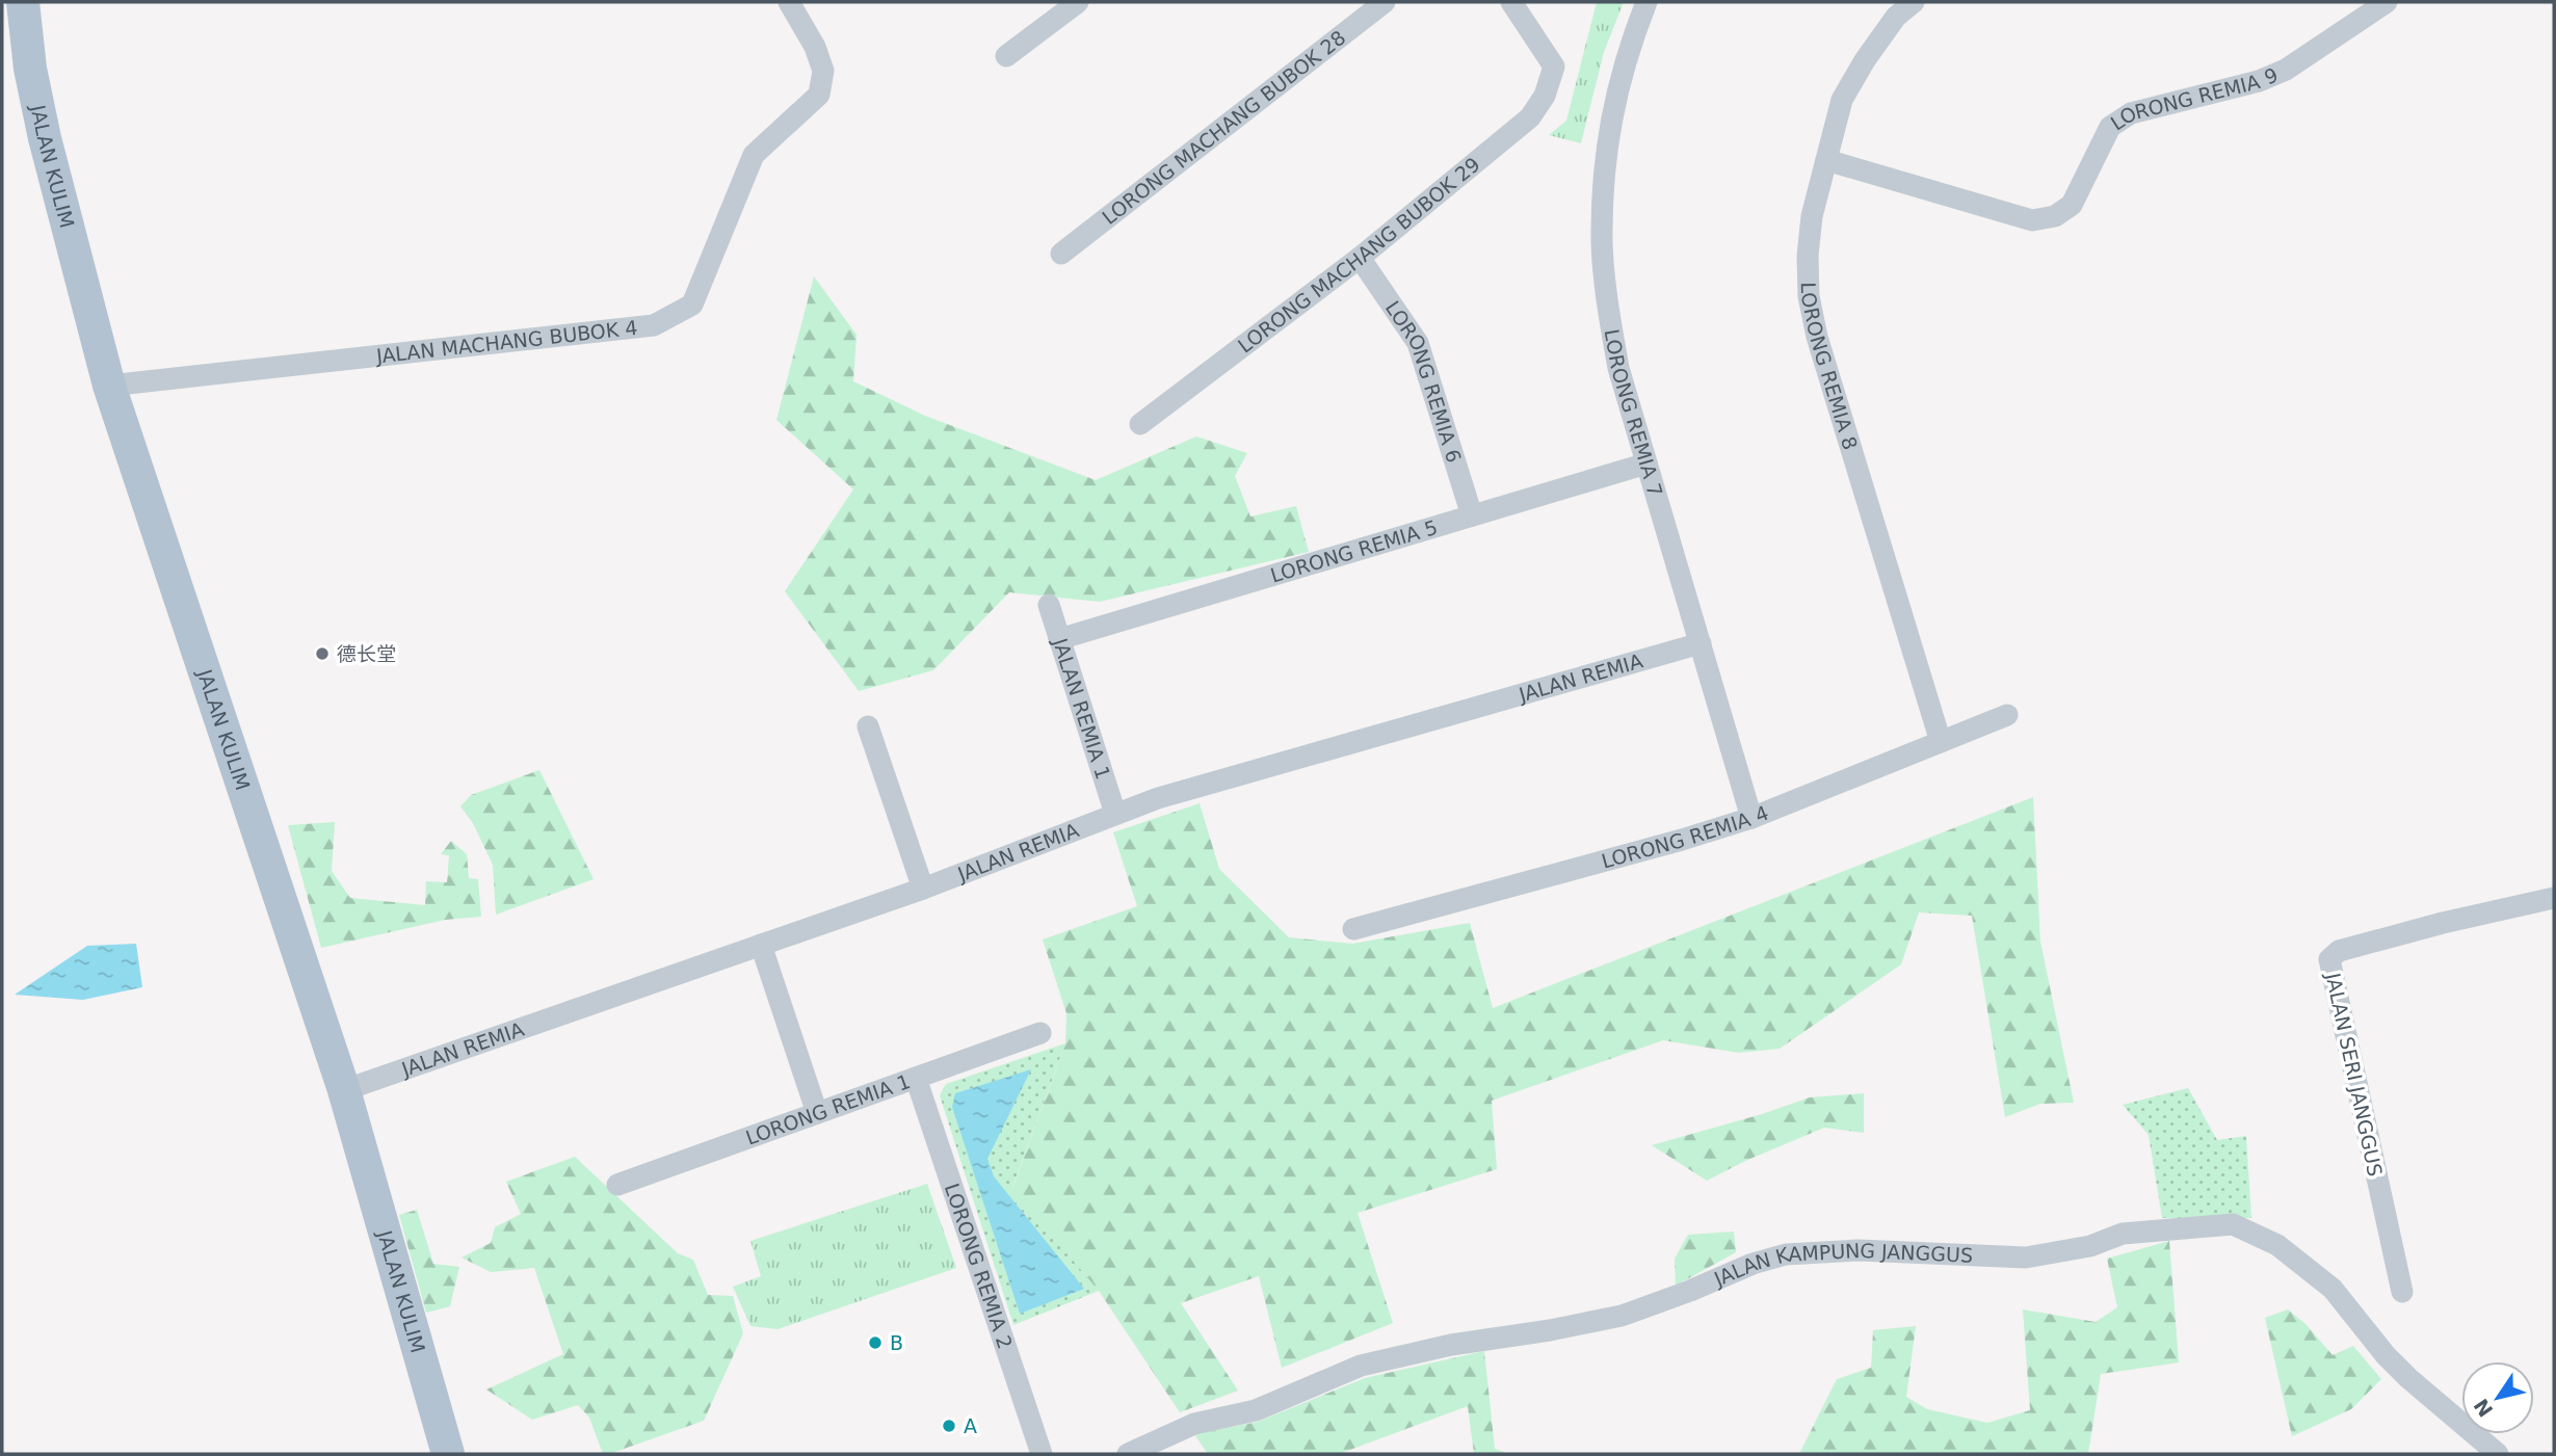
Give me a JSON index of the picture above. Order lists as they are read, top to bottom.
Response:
{
  "streets": {
    "main road": ["JALAN KULIM"],
    "street": [
      "LORONG REMIA 9",
      "LORONG MACHANG BUBOK 28",
      "LORONG MACHANG BUBOK 29",
      "JALAN MACHANG BUBOK 4",
      "LORONG REMIA 8",
      "LORONG REMIA 6",
      "LORONG REMIA 7",
      "LORONG REMIA 5",
      "JALAN REMIA",
      "JALAN REMIA 1",
      "LORONG REMIA 4",
      "JALAN SERI JANGGUS",
      "LORONG REMIA 1",
      "LORONG REMIA 2",
      "JALAN KAMPUNG JANGGUS"
    ]
  },
  "crossings": [
    ["LORONG REMIA 9", "LORONG REMIA 8"],
    ["JALAN KULIM", "JALAN MACHANG BUBOK 4"],
    ["JALAN KULIM", "JALAN REMIA"],
    ["LORONG MACHANG BUBOK 29", "LORONG REMIA 6"],
    ["LORONG REMIA 8", "LORONG REMIA 4"],
    ["LORONG REMIA 6", "LORONG REMIA 5"],
    ["LORONG REMIA 7", "LORONG REMIA 5"],
    ["LORONG REMIA 7", "JALAN REMIA"],
    ["LORONG REMIA 7", "LORONG REMIA 4"],
    ["LORONG REMIA 5", "JALAN REMIA 1"],
    ["JALAN REMIA", "JALAN REMIA 1"],
    ["LORONG REMIA 1", "LORONG REMIA 2"]
  ],
  "places": ["德长堂", "B", "A"],
  "north": "bottom left"
}
